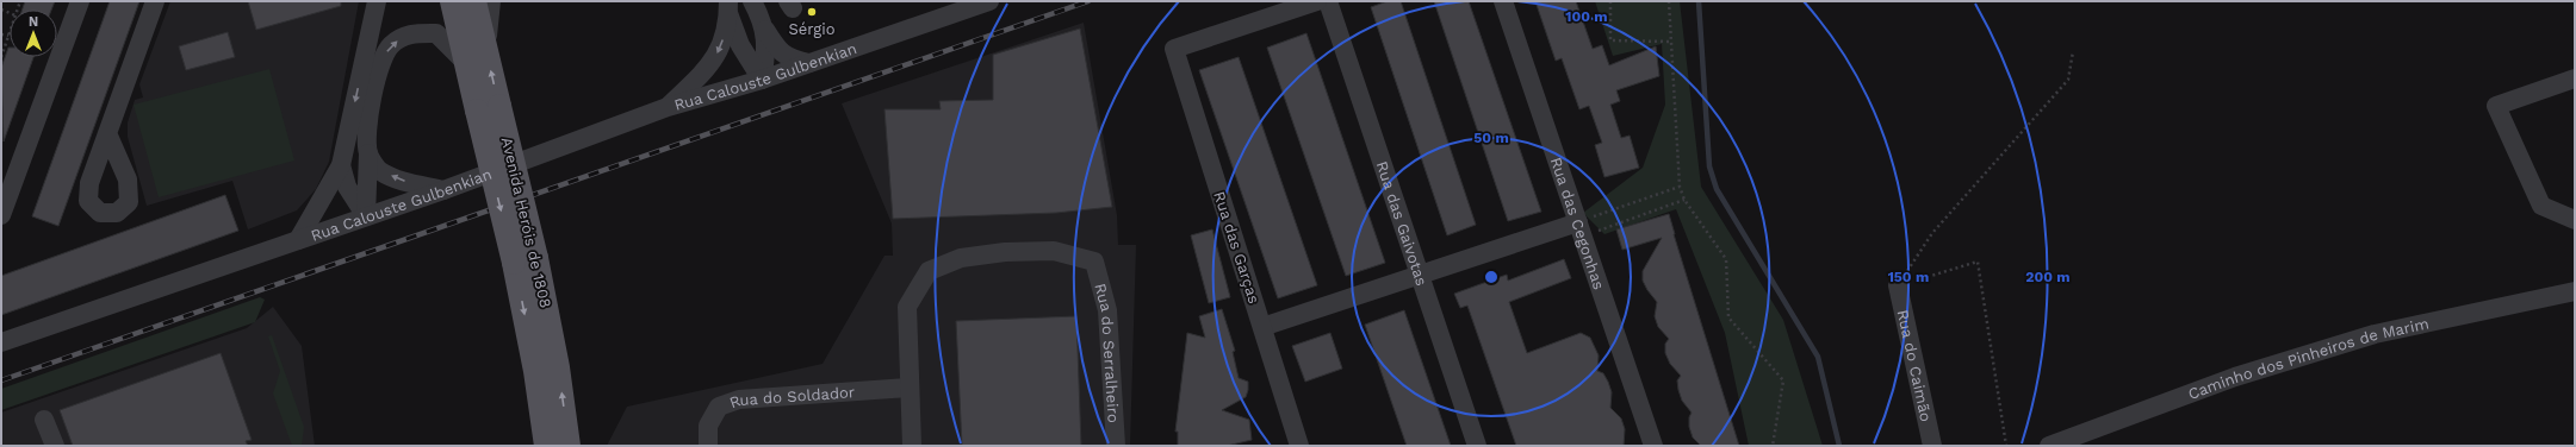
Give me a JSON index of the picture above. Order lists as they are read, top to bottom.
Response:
{
  "streets": {
    "main road": ["Avenida Heróis de 1808"],
    "street": [
      "Rua Calouste Gulbenkian",
      "Rua das Gaivotas",
      "Rua das Cegonhas",
      "Rua das Garças",
      "Rua do Serralheiro",
      "Caminho dos Pinheiros de Marim",
      "Rua do Caimão",
      "Rua do Soldador"
    ]
  },
  "crossings": [
    ["Rua do Serralheiro", "Rua do Soldador"]
  ],
  "places": ["Sérgio"],
  "north": "top",
  "rings": [
    "100 m",
    "50 m",
    "150 m",
    "200 m"
  ]
}
